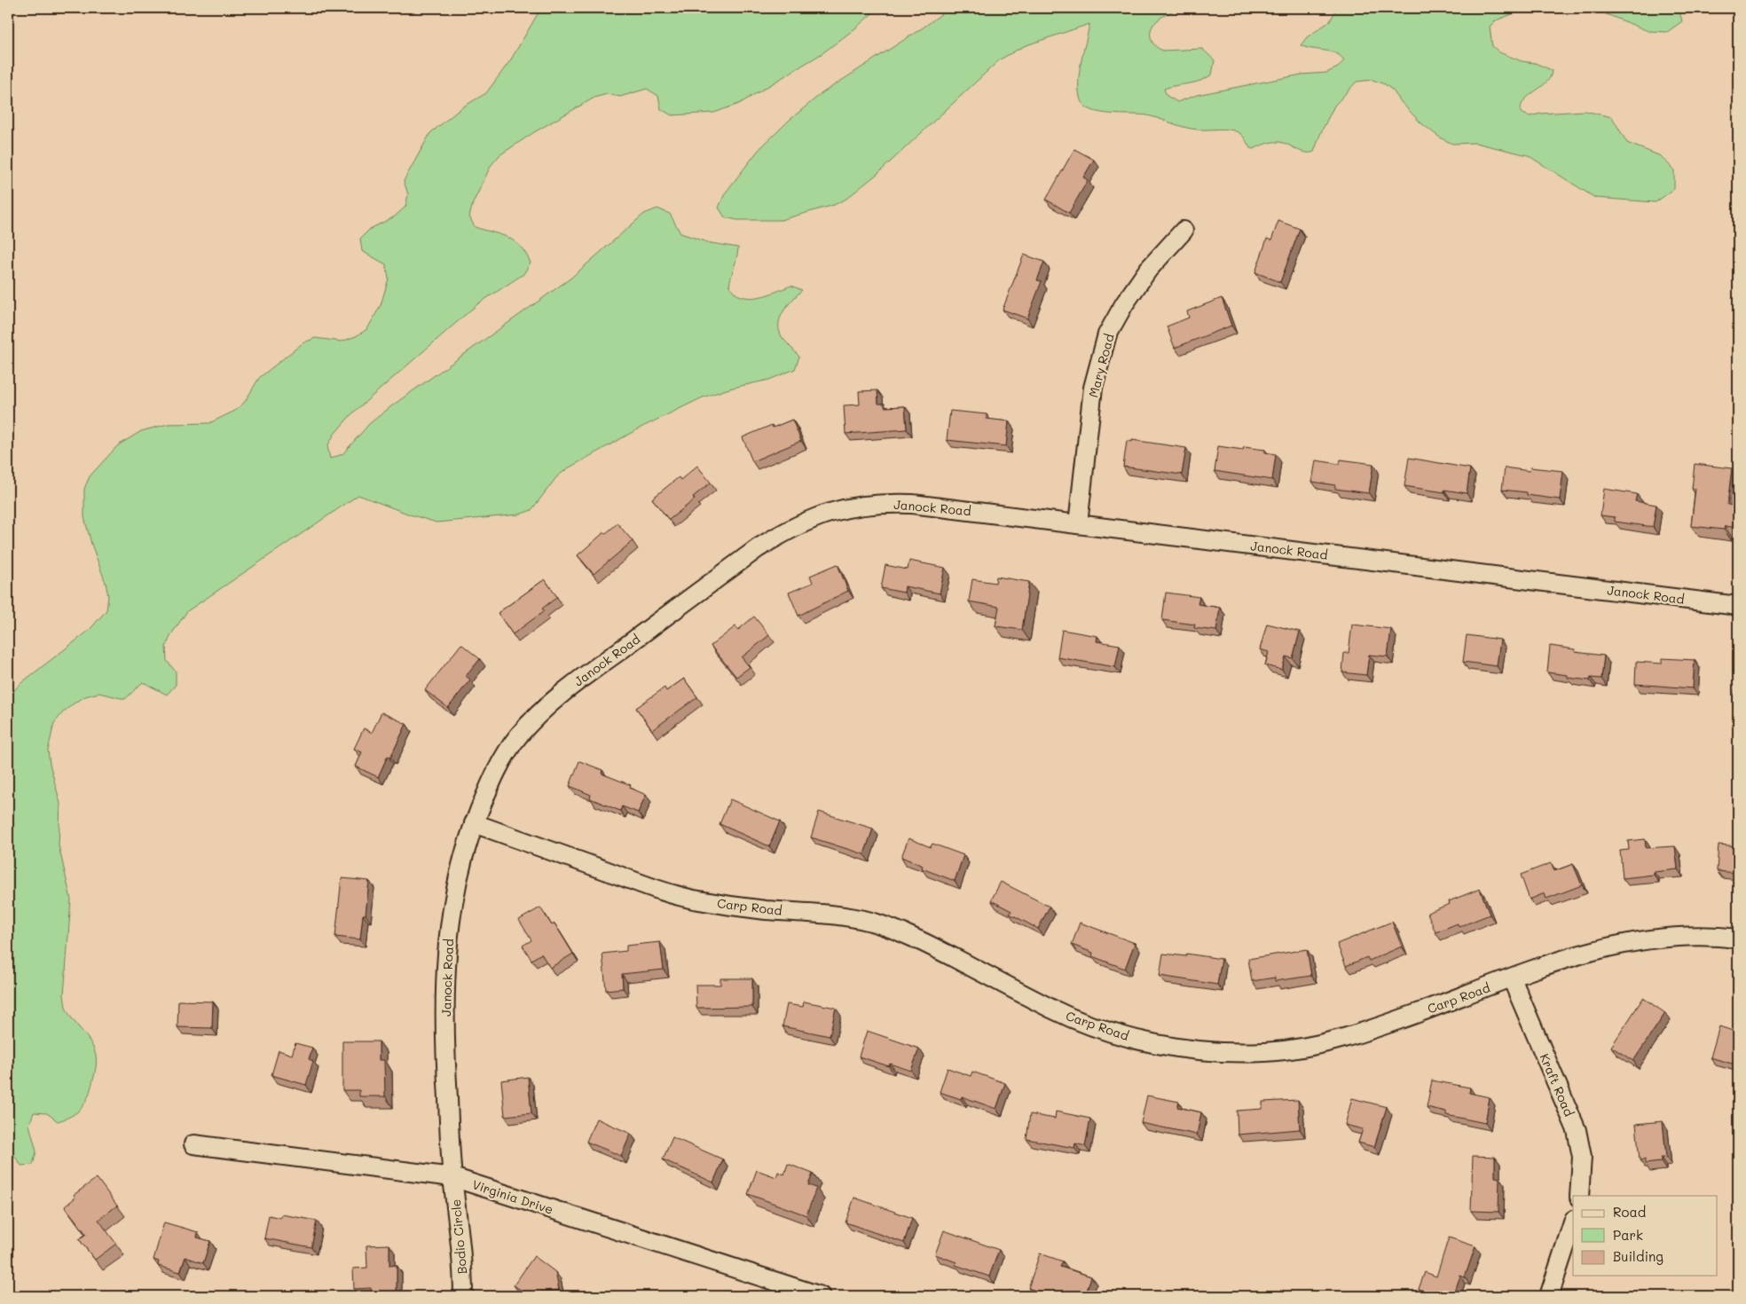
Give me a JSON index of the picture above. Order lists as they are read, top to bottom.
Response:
{
  "streets": {
    "street": [
      "Mary Road",
      "Janock Road",
      "Carp Road",
      "Kraft Road",
      "Virginia Drive",
      "Bodio Circle"
    ]
  },
  "crossings": [
    ["Mary Road", "Janock Road"],
    ["Janock Road", "Carp Road"],
    ["Janock Road", "Virginia Drive"],
    ["Janock Road", "Bodio Circle"],
    ["Carp Road", "Kraft Road"],
    ["Virginia Drive", "Bodio Circle"]
  ],
  "legend": ["Road", "Park", "Building"]
}
